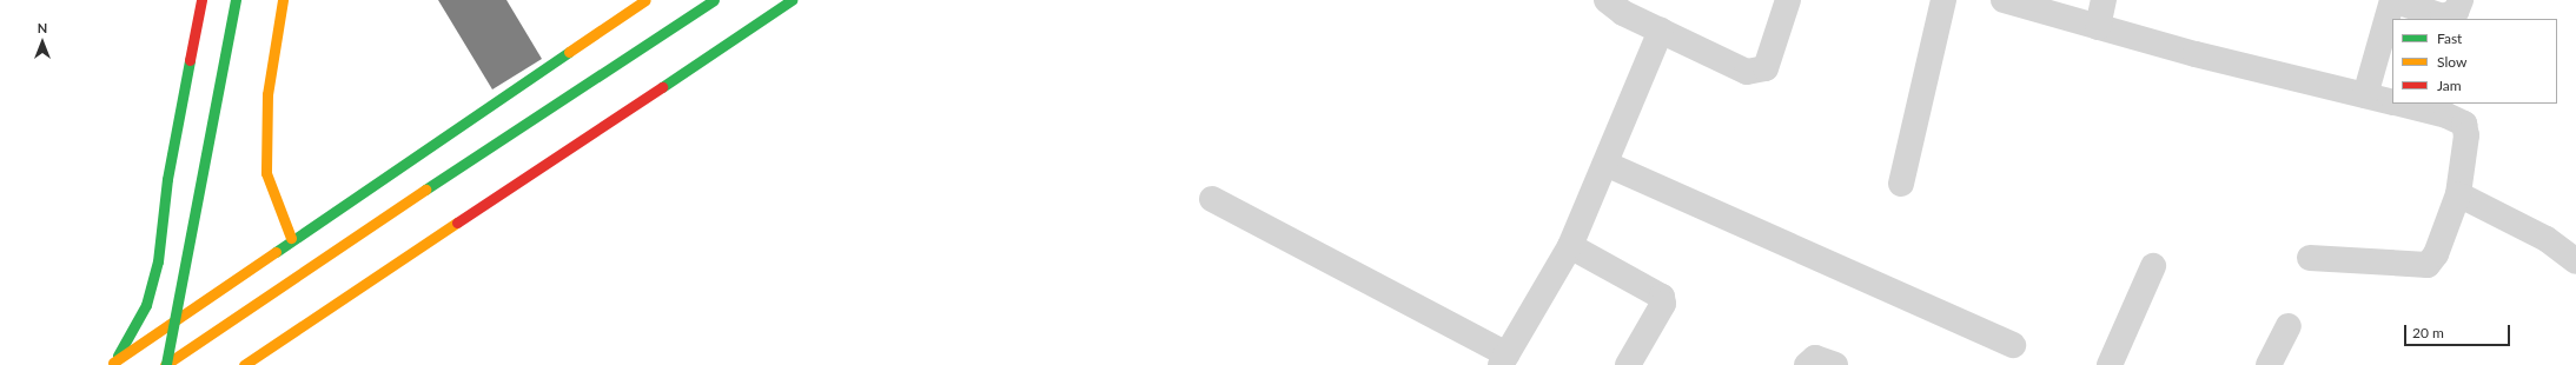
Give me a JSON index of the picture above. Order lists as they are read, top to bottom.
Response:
{
  "legend": ["Fast", "Slow", "Jam"],
  "scale_bar": "20 m",
  "north": "top"
}
